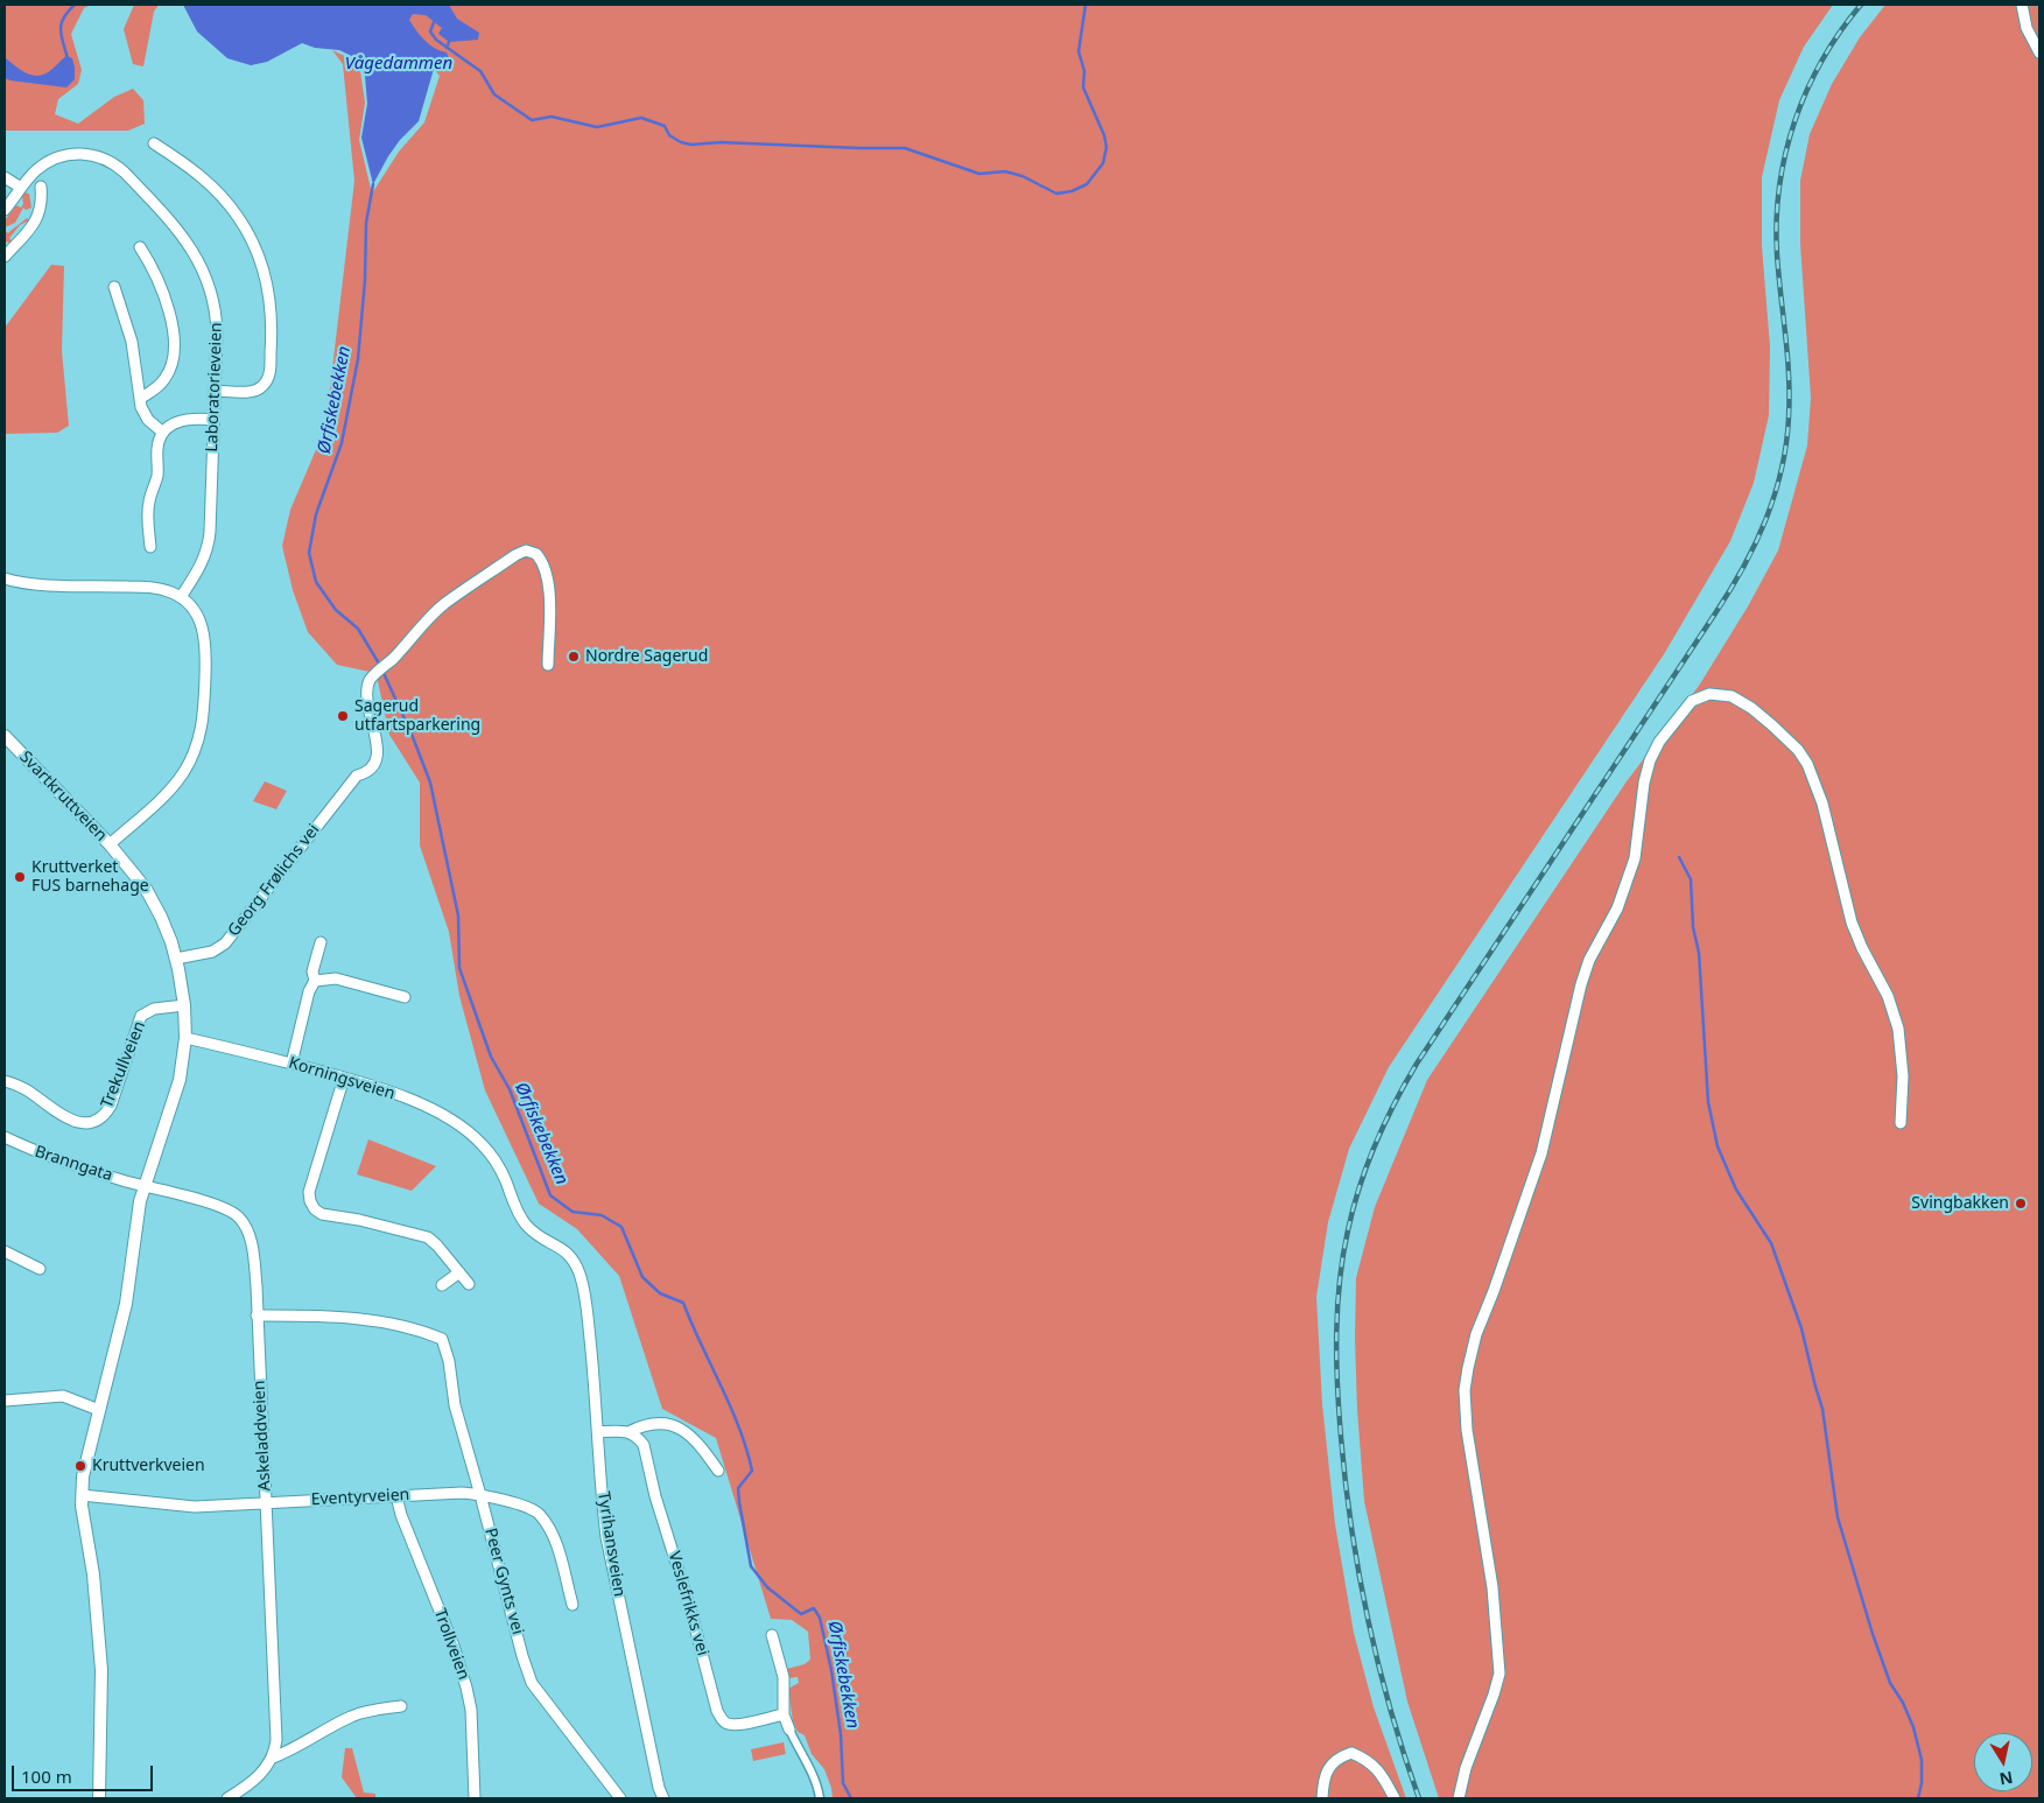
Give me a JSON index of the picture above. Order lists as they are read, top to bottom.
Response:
{
  "streets": {
    "street": [
      "Laboratorieveien",
      "Svartkruttveien",
      "Georg Frølichs vei",
      "Trekullveien",
      "Korningsveien",
      "Branngata",
      "Askeladdveien",
      "Eventyrveien",
      "Tyrihansveien",
      "Peer Gynts vei",
      "Veslefrikks vei",
      "Trollveien"
    ]
  },
  "crossings": [
    ["Svartkruttveien", "Georg Frølichs vei"],
    ["Svartkruttveien", "Trekullveien"],
    ["Svartkruttveien", "Korningsveien"],
    ["Svartkruttveien", "Branngata"],
    ["Svartkruttveien", "Askeladdveien"],
    ["Korningsveien", "Tyrihansveien"],
    ["Branngata", "Askeladdveien"],
    ["Askeladdveien", "Eventyrveien"],
    ["Askeladdveien", "Peer Gynts vei"],
    ["Eventyrveien", "Peer Gynts vei"],
    ["Eventyrveien", "Trollveien"]
  ],
  "water": ["Vågedammen", "Ørfiskebekken"],
  "places": [
    "Nordre Sagerud",
    "Sagerud utfartsparkering",
    "Kruttverket FUS barnehage",
    "Svingbakken",
    "Kruttverkveien"
  ],
  "scale_bar": "100 m",
  "north": "bottom"
}
